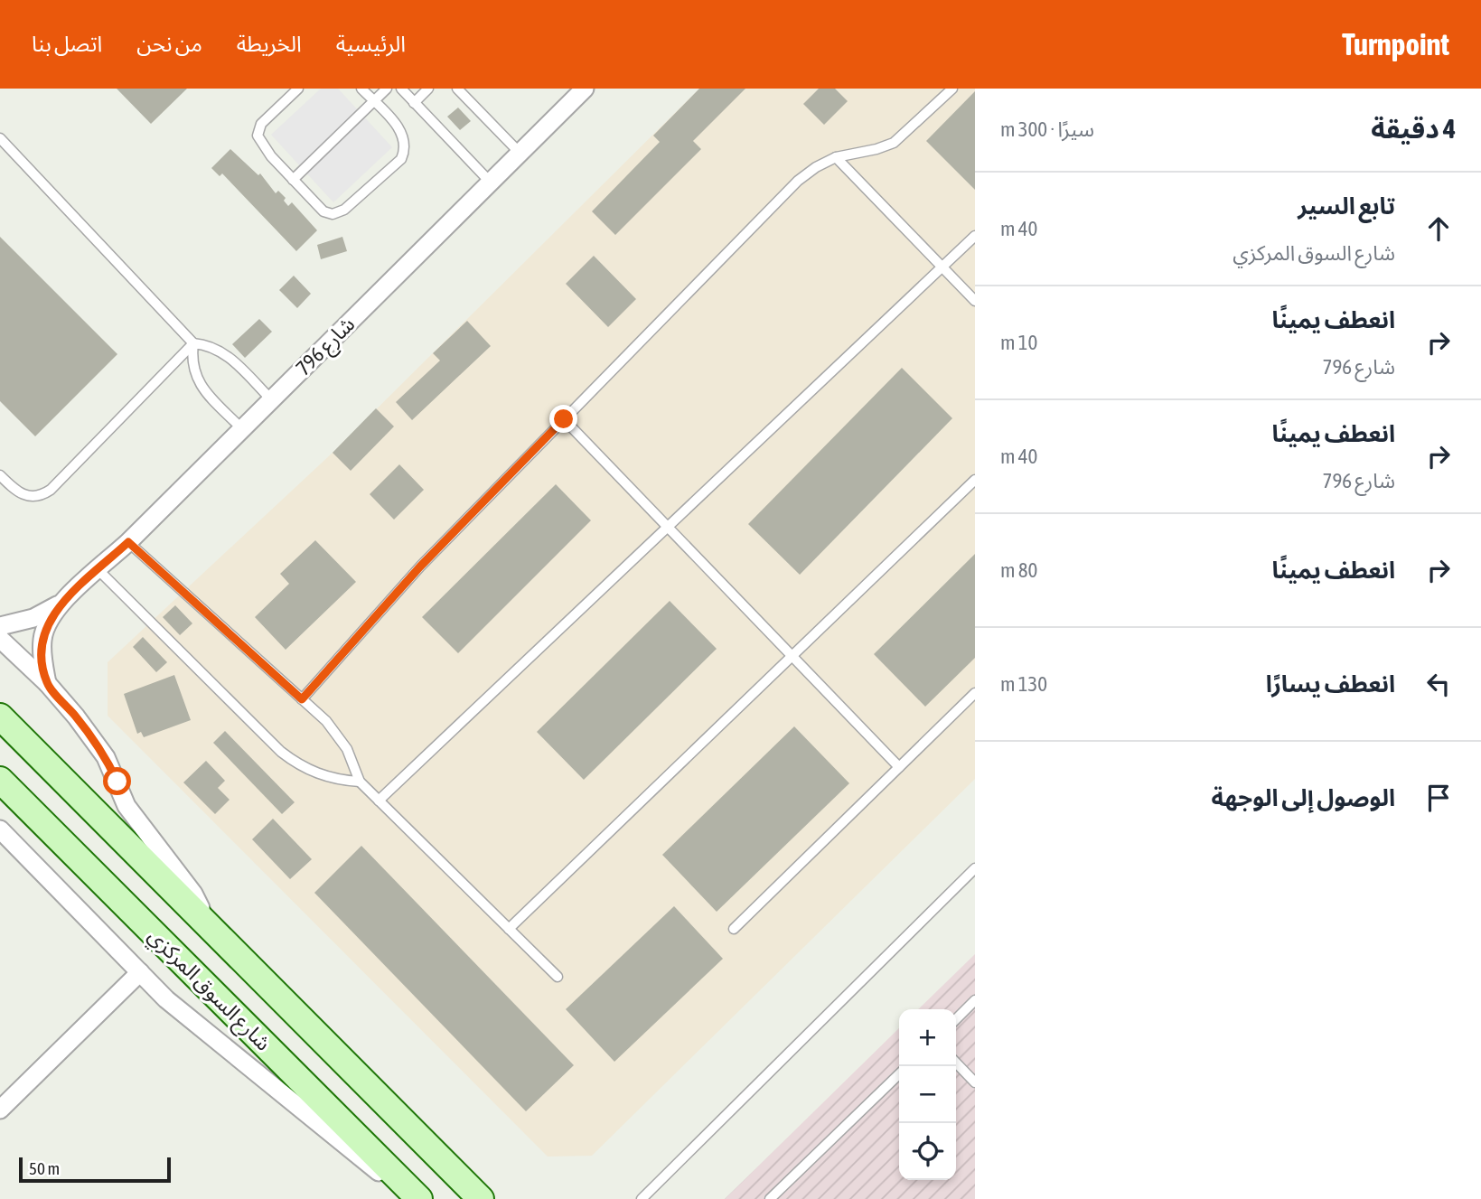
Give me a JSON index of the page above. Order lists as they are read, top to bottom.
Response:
{
  "streets": {
    "main road": ["شارع السوق المركزي"],
    "street": ["شارع 796"]
  },
  "crossings": [
    ["شارع 796", "شارع السوق المركزي"]
  ],
  "scale_bar": "50 m",
  "page": {
    "header": "Turnpoint",
    "nav": [
      "الرئيسية",
      "الخريطة",
      "من نحن",
      "اتصل بنا"
    ],
    "heading": ["4 دقيقة", "سيرًا · 300 m"],
    "list": [
      ["تابع السير", "شارع السوق المركزي", "40 m"],
      ["انعطف يمينًا", "شارع 796", "10 m"],
      ["انعطف يمينًا", "شارع 796", "40 m"],
      ["انعطف يمينًا", "80 m"],
      ["انعطف يسارًا", "130 m"],
      "الوصول إلى الوجهة"
    ],
    "map_buttons": ["+", "−"],
    "scale": "50 m"
  }
}
